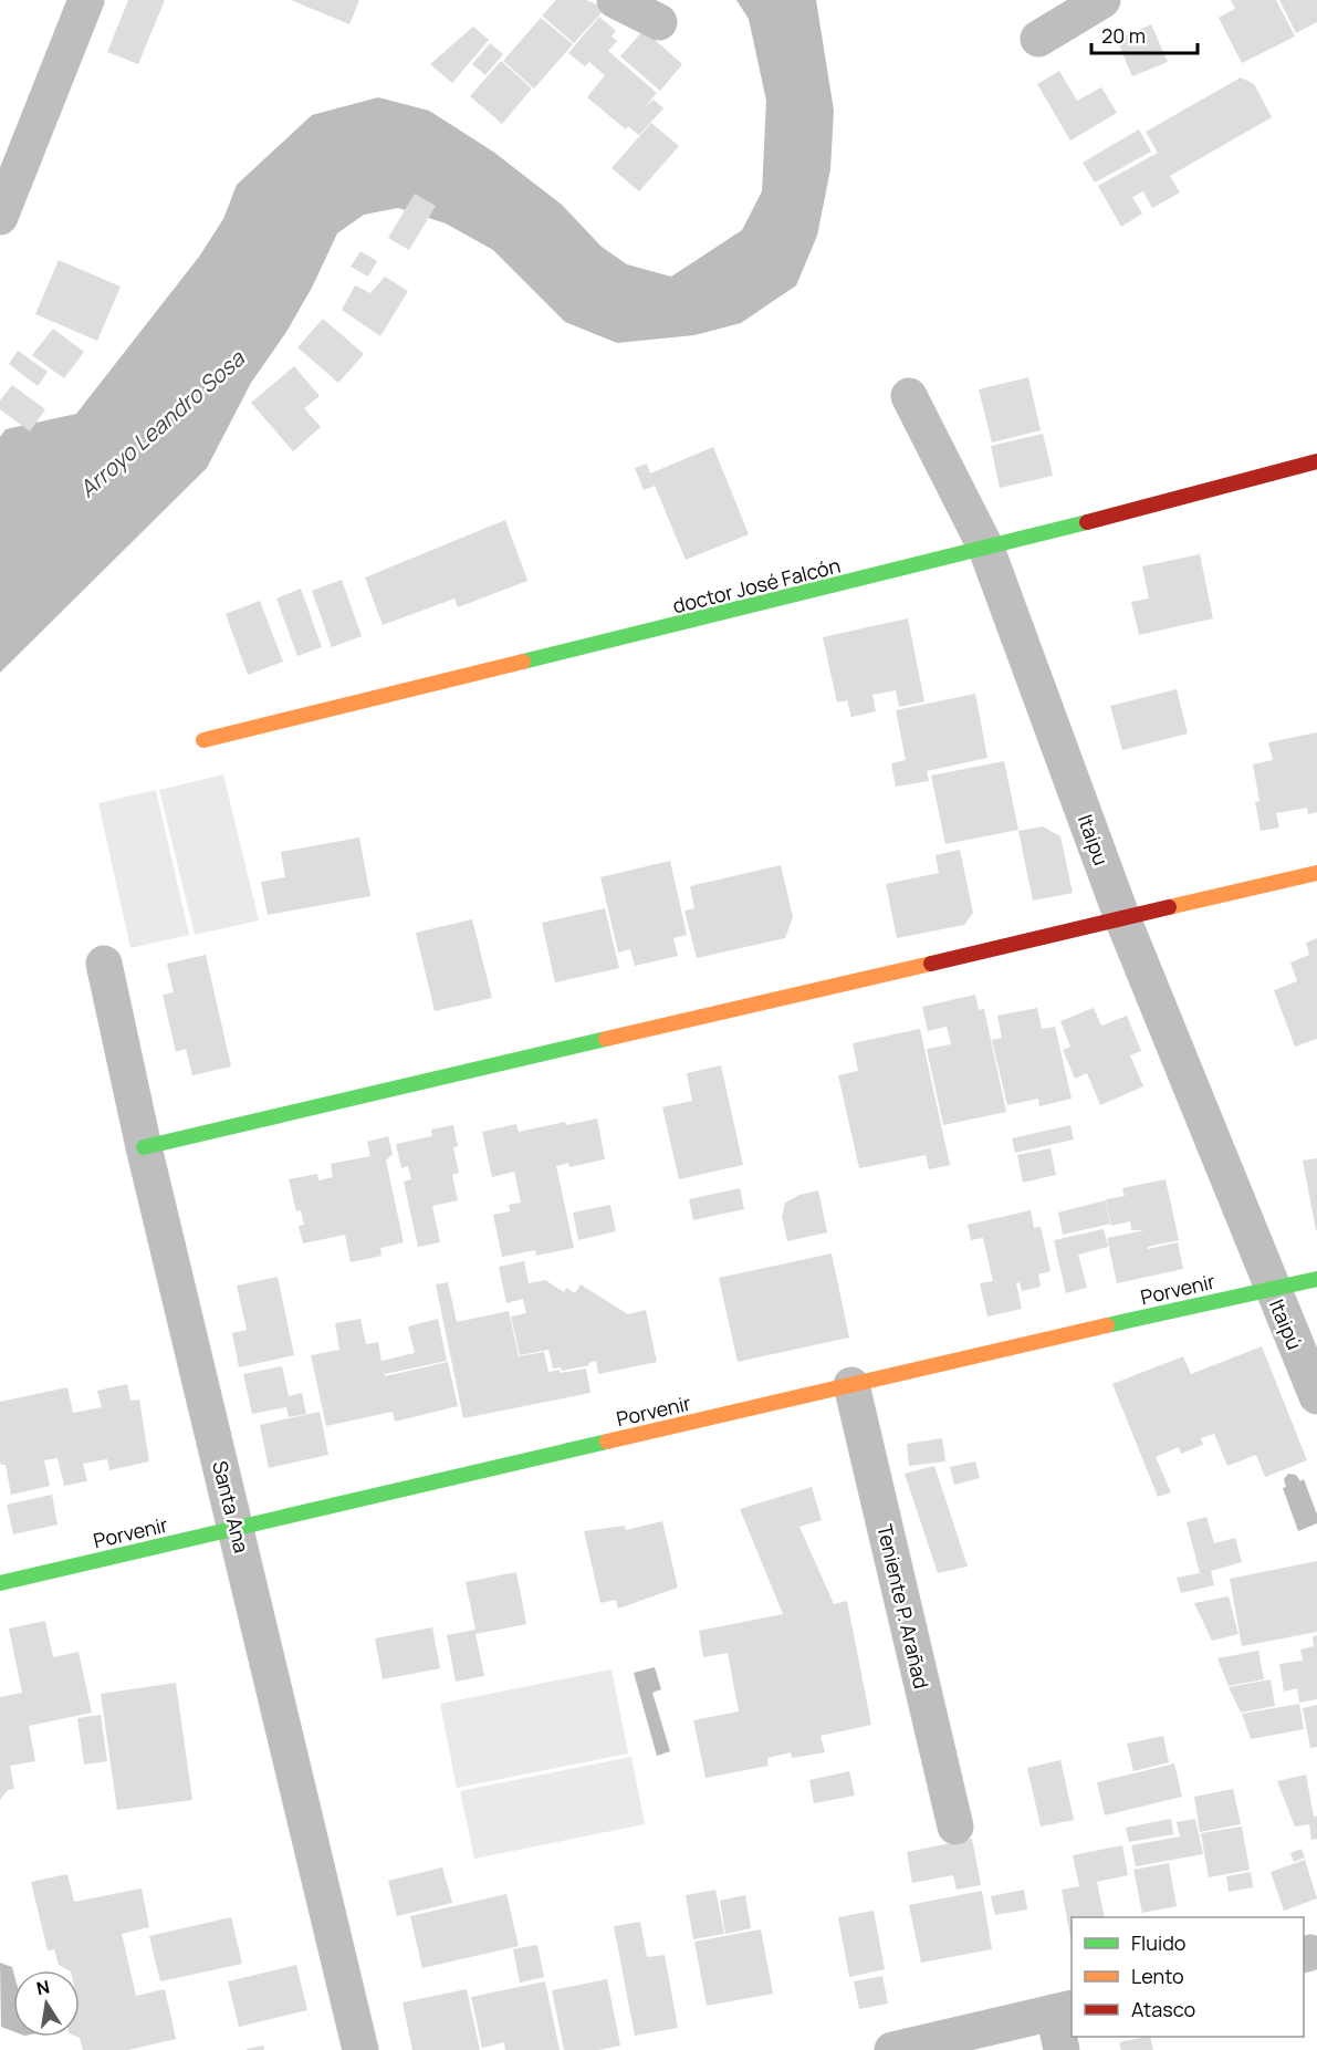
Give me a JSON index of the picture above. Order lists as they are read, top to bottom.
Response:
{
  "streets": {
    "street": [
      "doctor José Falcón",
      "Itaipu",
      "Porvenir",
      "Itaipú",
      "Santa Ana",
      "Teniente P. Arañad"
    ]
  },
  "crossings": [
    ["doctor José Falcón", "Itaipu"],
    ["Itaipu", "Porvenir"],
    ["Itaipu", "Itaipú"],
    ["Porvenir", "Itaipú"],
    ["Porvenir", "Santa Ana"],
    ["Porvenir", "Teniente P. Arañad"]
  ],
  "water": ["Arroyo Leandro Sosa"],
  "legend": ["Fluido", "Lento", "Atasco"],
  "scale_bar": "20 m",
  "north": "top"
}
